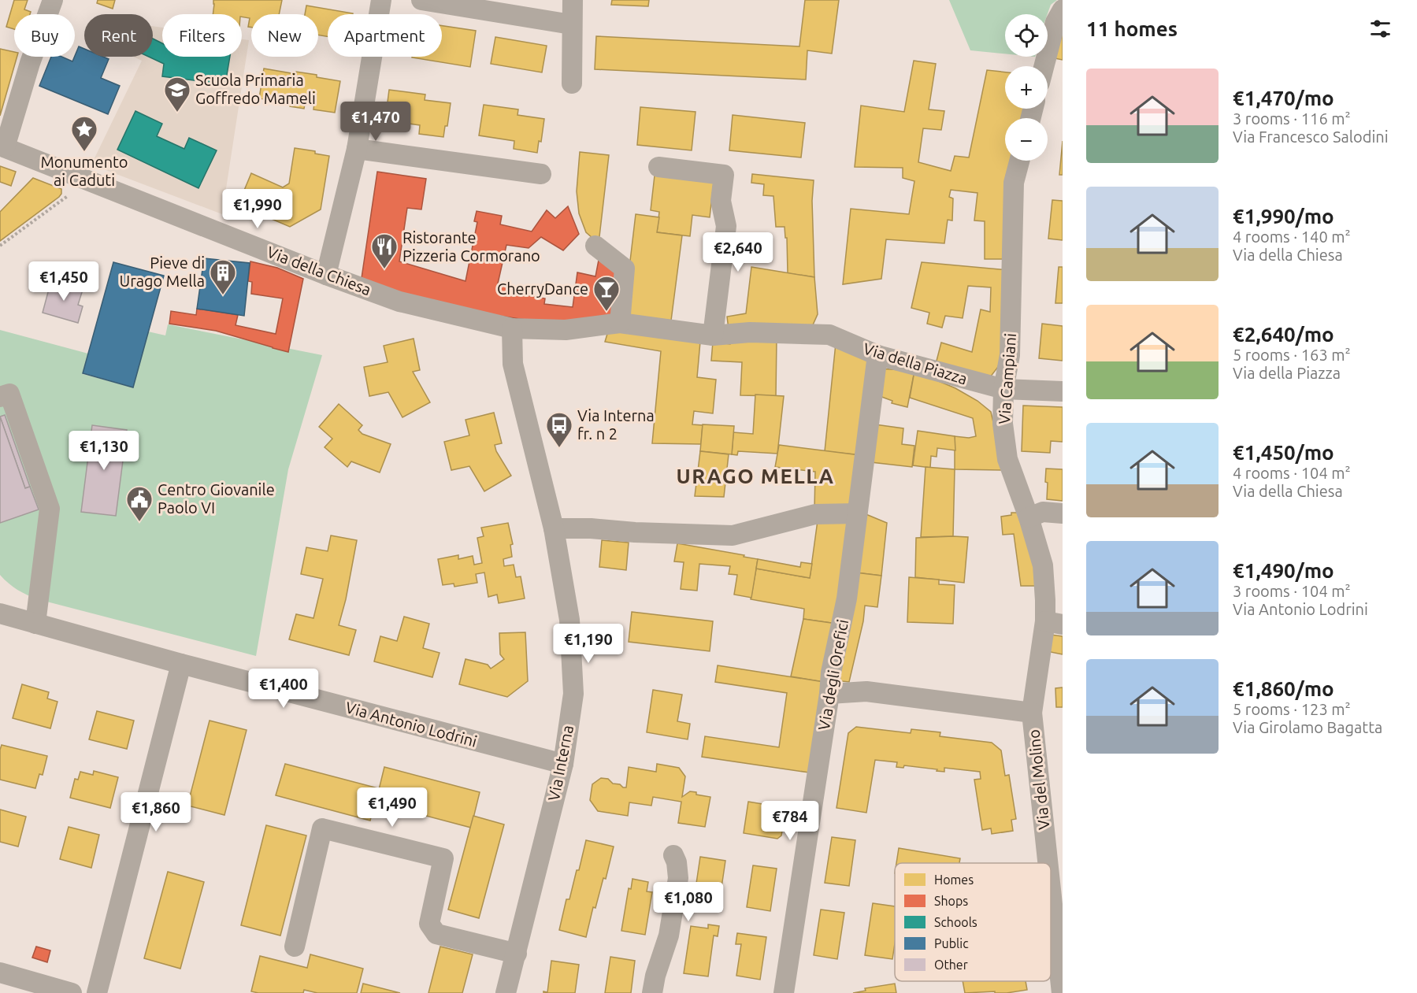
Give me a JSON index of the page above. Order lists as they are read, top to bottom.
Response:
{
  "streets": {
    "street": [
      "Via della Chiesa",
      "Via della Piazza",
      "Via Campiani",
      "Via degli Orefici",
      "Via Antonio Lodrini",
      "Via Interna",
      "Via del Molino"
    ]
  },
  "crossings": [
    ["Via della Chiesa", "Via della Piazza"],
    ["Via della Chiesa", "Via Interna"],
    ["Via della Piazza", "Via Campiani"],
    ["Via della Piazza", "Via degli Orefici"],
    ["Via della Piazza", "Via Interna"],
    ["Via Campiani", "Via del Molino"],
    ["Via degli Orefici", "Via del Molino"],
    ["Via Antonio Lodrini", "Via Interna"]
  ],
  "districts": ["URAGO MELLA"],
  "places": {
    "school or university": ["Scuola Primaria Goffredo Mameli"],
    "place": ["Monumento ai Caduti"],
    "restaurant": ["Ristorante Pizzeria Cormorano"],
    "building": ["Pieve di Urago Mella"],
    "bar": ["CherryDance"],
    "bus stop": ["Via Interna fr. n 2"],
    "public building": ["Centro Giovanile Paolo VI"]
  },
  "legend": [
    "Homes",
    "Shops",
    "Schools",
    "Public",
    "Other"
  ],
  "page": {
    "heading": "11 homes",
    "map_buttons": ["+", "−"],
    "chip": [
      "Buy",
      "Rent",
      "Filters",
      "New",
      "Apartment"
    ],
    "list": [
      {
        "name": "€1,470/mo",
        "note": "3 rooms · 116 m² · Via Francesco Salodini"
      },
      {
        "name": "€1,990/mo",
        "note": "4 rooms · 140 m² · Via della Chiesa"
      },
      {
        "name": "€2,640/mo",
        "note": "5 rooms · 163 m² · Via della Piazza"
      },
      {
        "name": "€1,450/mo",
        "note": "4 rooms · 104 m² · Via della Chiesa"
      },
      {
        "name": "€1,490/mo",
        "note": "3 rooms · 104 m² · Via Antonio Lodrini"
      },
      {
        "name": "€1,860/mo",
        "note": "5 rooms · 123 m² · Via Girolamo Bagatta"
      }
    ],
    "price": [
      "€1,470",
      "€1,990",
      "€2,640",
      "€1,450",
      "€1,130",
      "€1,190",
      "€1,400",
      "€1,490",
      "€1,860",
      "€784",
      "€1,080"
    ]
  }
}
